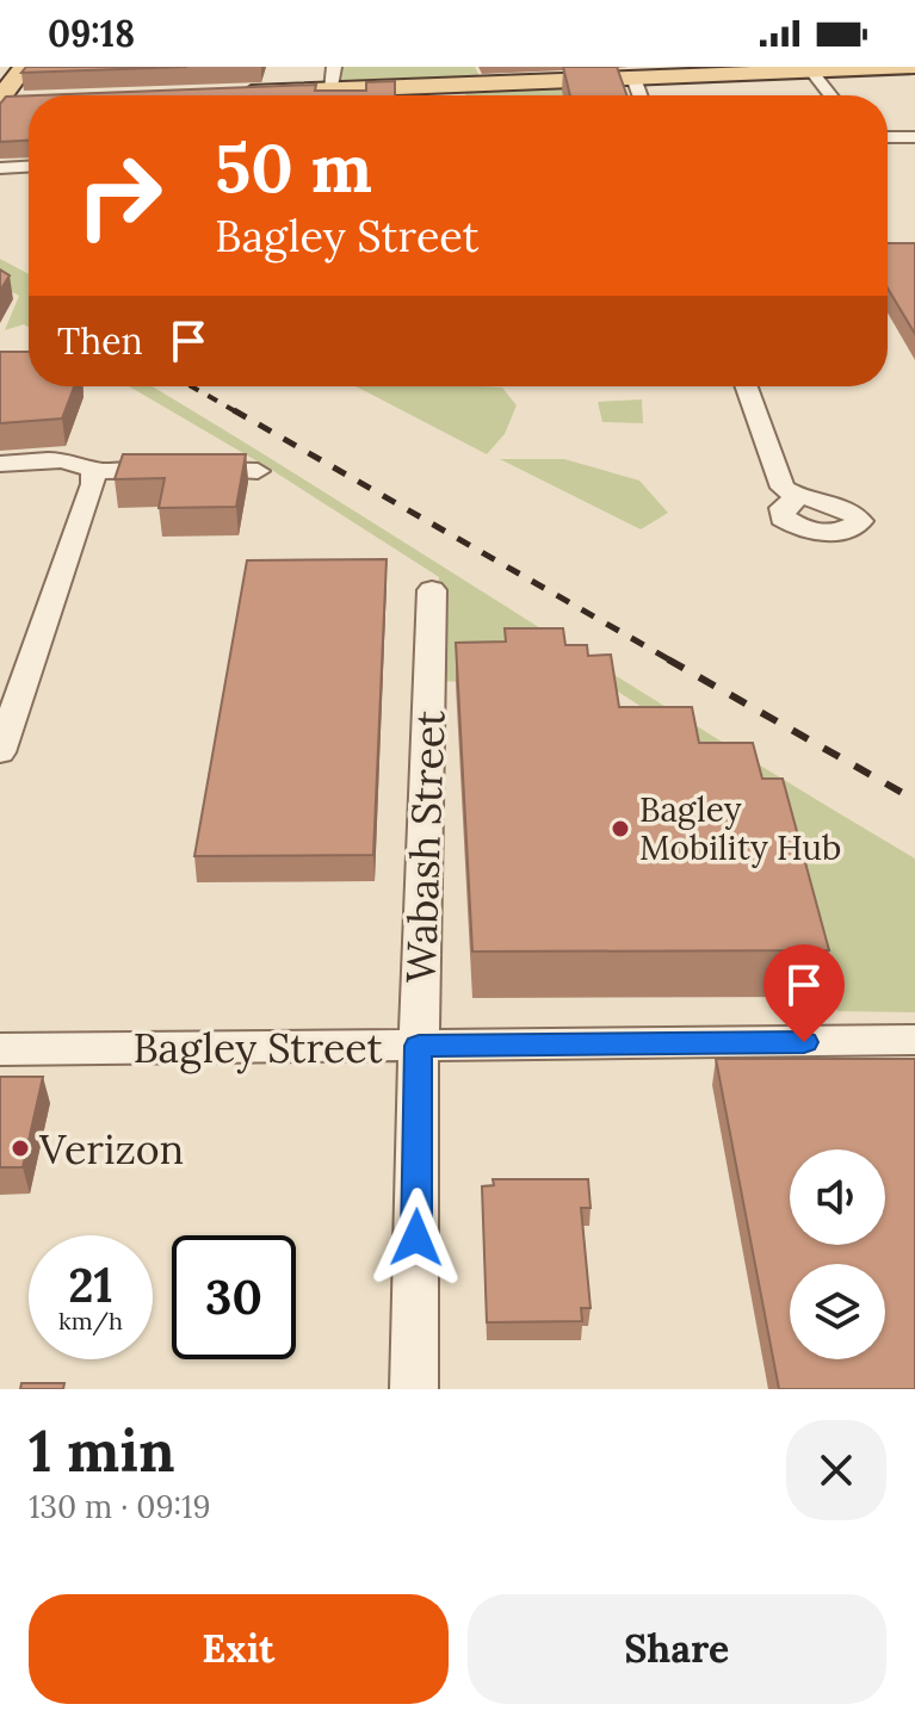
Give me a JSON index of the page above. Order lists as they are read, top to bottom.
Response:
{
  "streets": {
    "street": ["Wabash Street", "Bagley Street"]
  },
  "crossings": [
    ["Wabash Street", "Bagley Street"]
  ],
  "places": ["Bagley Mobility Hub", "Verizon"],
  "page": {
    "status": "09:18",
    "turn": ["50 m", "Bagley Street"],
    "then": "Then",
    "speed": "21 km/h",
    "limit": "30",
    "heading": ["1 min", "130 m · 09:19"],
    "buttons": ["Exit", "Share"]
  }
}
